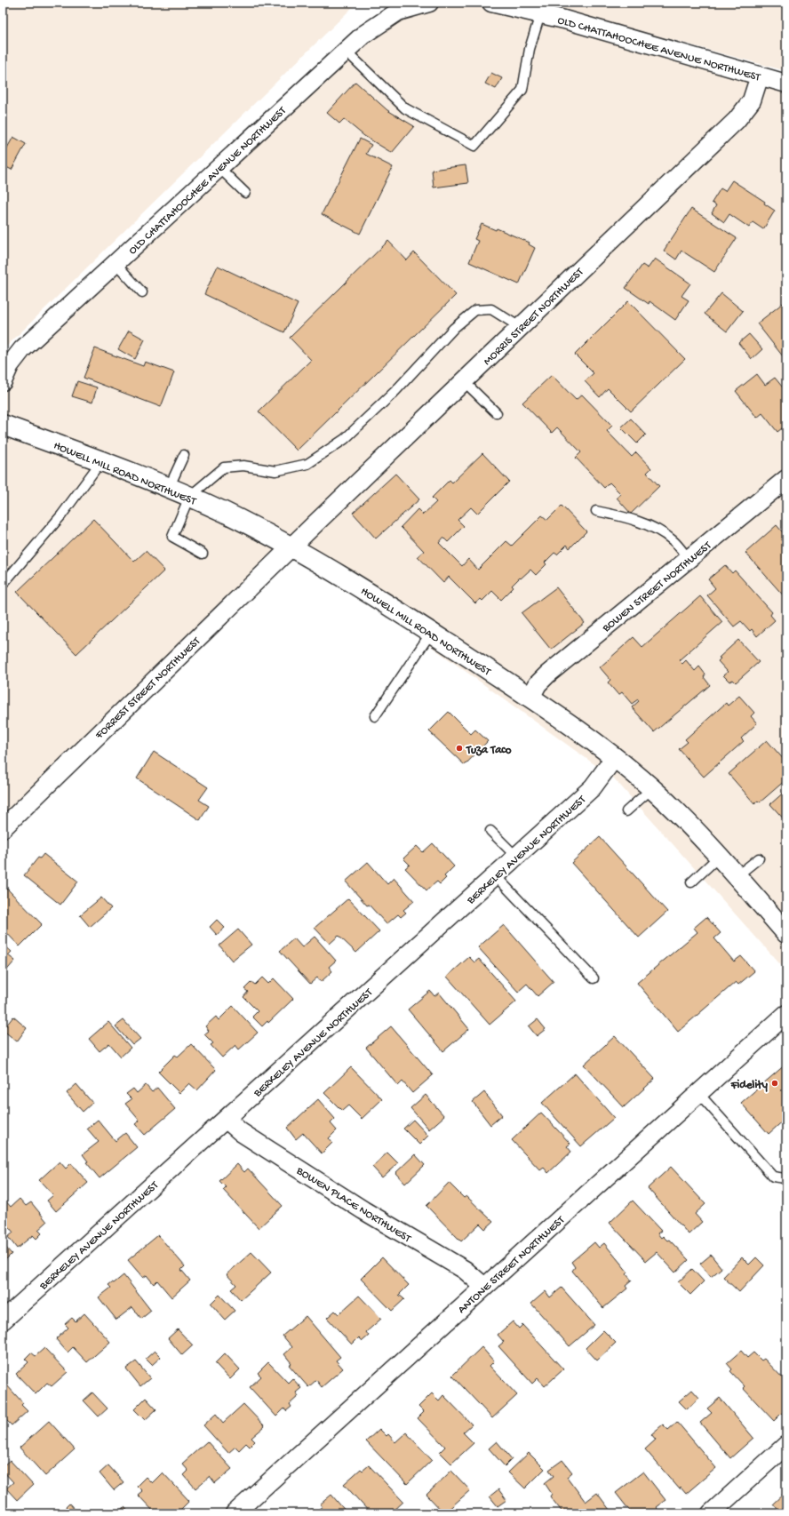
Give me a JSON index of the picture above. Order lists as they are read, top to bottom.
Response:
{
  "streets": {
    "main road": ["HOWELL MILL ROAD NORTHWEST"],
    "street": [
      "OLD CHATTAHOOCHEE AVENUE NORTHWEST",
      "MORRIS STREET NORTHWEST",
      "BOWEN STREET NORTHWEST",
      "FORREST STREET NORTHWEST",
      "BERKELEY AVENUE NORTHWEST",
      "BOWEN PLACE NORTHWEST",
      "ANTONE STREET NORTHWEST"
    ]
  },
  "crossings": [
    ["OLD CHATTAHOOCHEE AVENUE NORTHWEST", "MORRIS STREET NORTHWEST"],
    ["MORRIS STREET NORTHWEST", "HOWELL MILL ROAD NORTHWEST"],
    ["MORRIS STREET NORTHWEST", "FORREST STREET NORTHWEST"],
    ["HOWELL MILL ROAD NORTHWEST", "BOWEN STREET NORTHWEST"],
    ["HOWELL MILL ROAD NORTHWEST", "FORREST STREET NORTHWEST"],
    ["HOWELL MILL ROAD NORTHWEST", "BERKELEY AVENUE NORTHWEST"],
    ["BERKELEY AVENUE NORTHWEST", "BOWEN PLACE NORTHWEST"],
    ["BOWEN PLACE NORTHWEST", "ANTONE STREET NORTHWEST"]
  ],
  "places": ["Tuza Taco", "Fidelity"]
}
